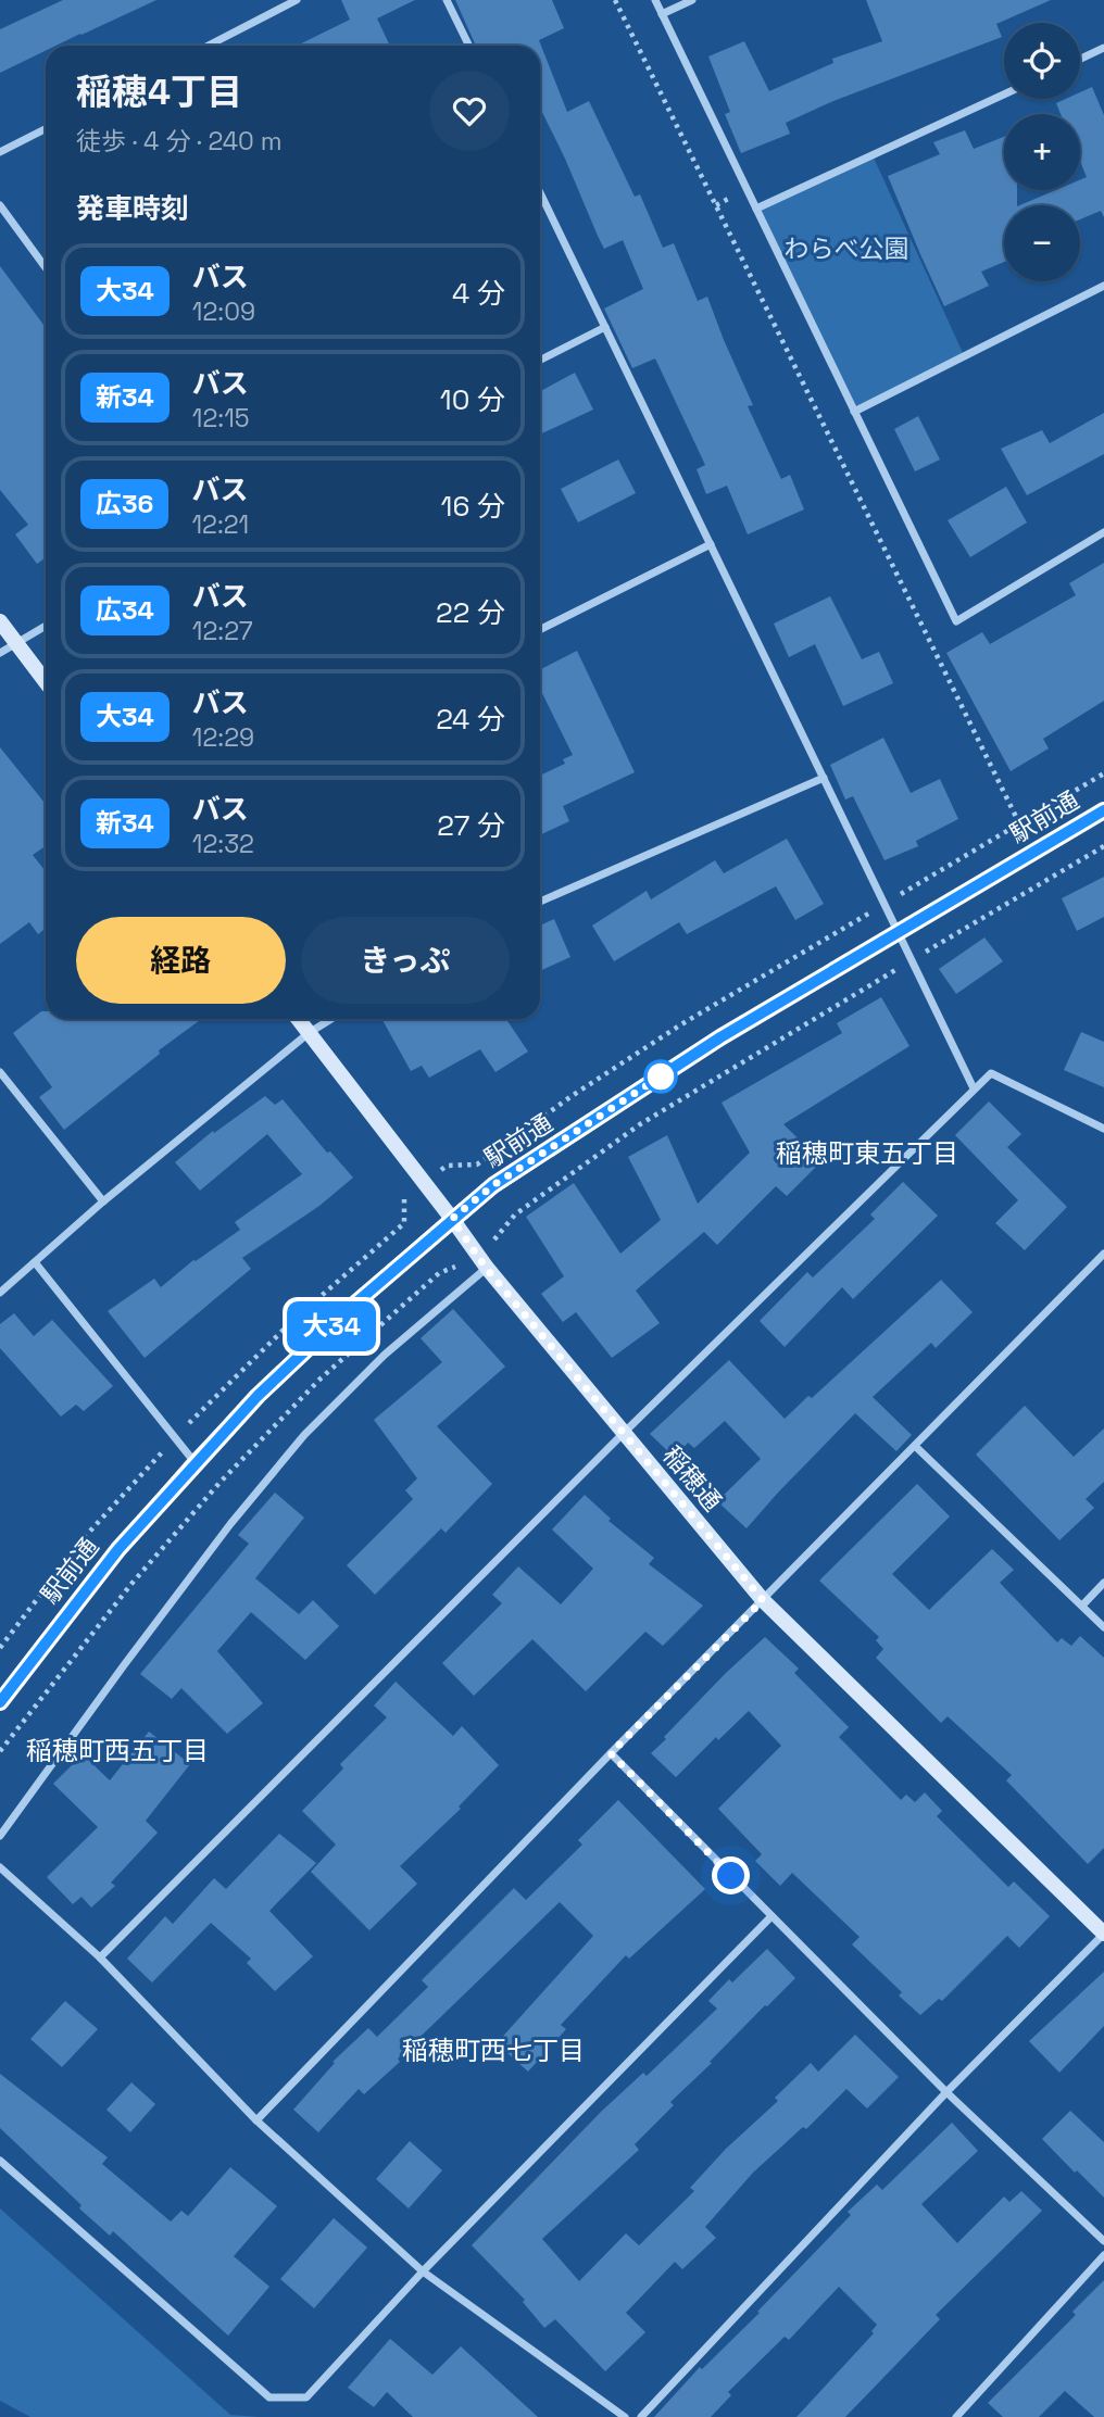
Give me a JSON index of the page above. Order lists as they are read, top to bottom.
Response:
{
  "streets": {
    "street": ["駅前通", "稲穂通"]
  },
  "crossings": [
    ["駅前通", "稲穂通"]
  ],
  "districts": ["稲穂町東五丁目", "稲穂町西五丁目", "稲穂町西七丁目"],
  "parks": ["わらべ公園"],
  "lines": ["bus line 大34"],
  "page": {
    "on_map": "大34",
    "map_buttons": ["+", "−"],
    "heading": [
      ["稲穂4丁目", "徒歩 · 4 分 · 240 m"],
      "発車時刻"
    ],
    "list": [
      {
        "mark": "大34",
        "name": "バス",
        "note": "12:09",
        "value": "4 分"
      },
      {
        "mark": "新34",
        "name": "バス",
        "note": "12:15",
        "value": "10 分"
      },
      {
        "mark": "広36",
        "name": "バス",
        "note": "12:21",
        "value": "16 分"
      },
      {
        "mark": "広34",
        "name": "バス",
        "note": "12:27",
        "value": "22 分"
      },
      {
        "mark": "大34",
        "name": "バス",
        "note": "12:29",
        "value": "24 分"
      },
      {
        "mark": "新34",
        "name": "バス",
        "note": "12:32",
        "value": "27 分"
      }
    ],
    "buttons": ["経路", "きっぷ"]
  }
}
